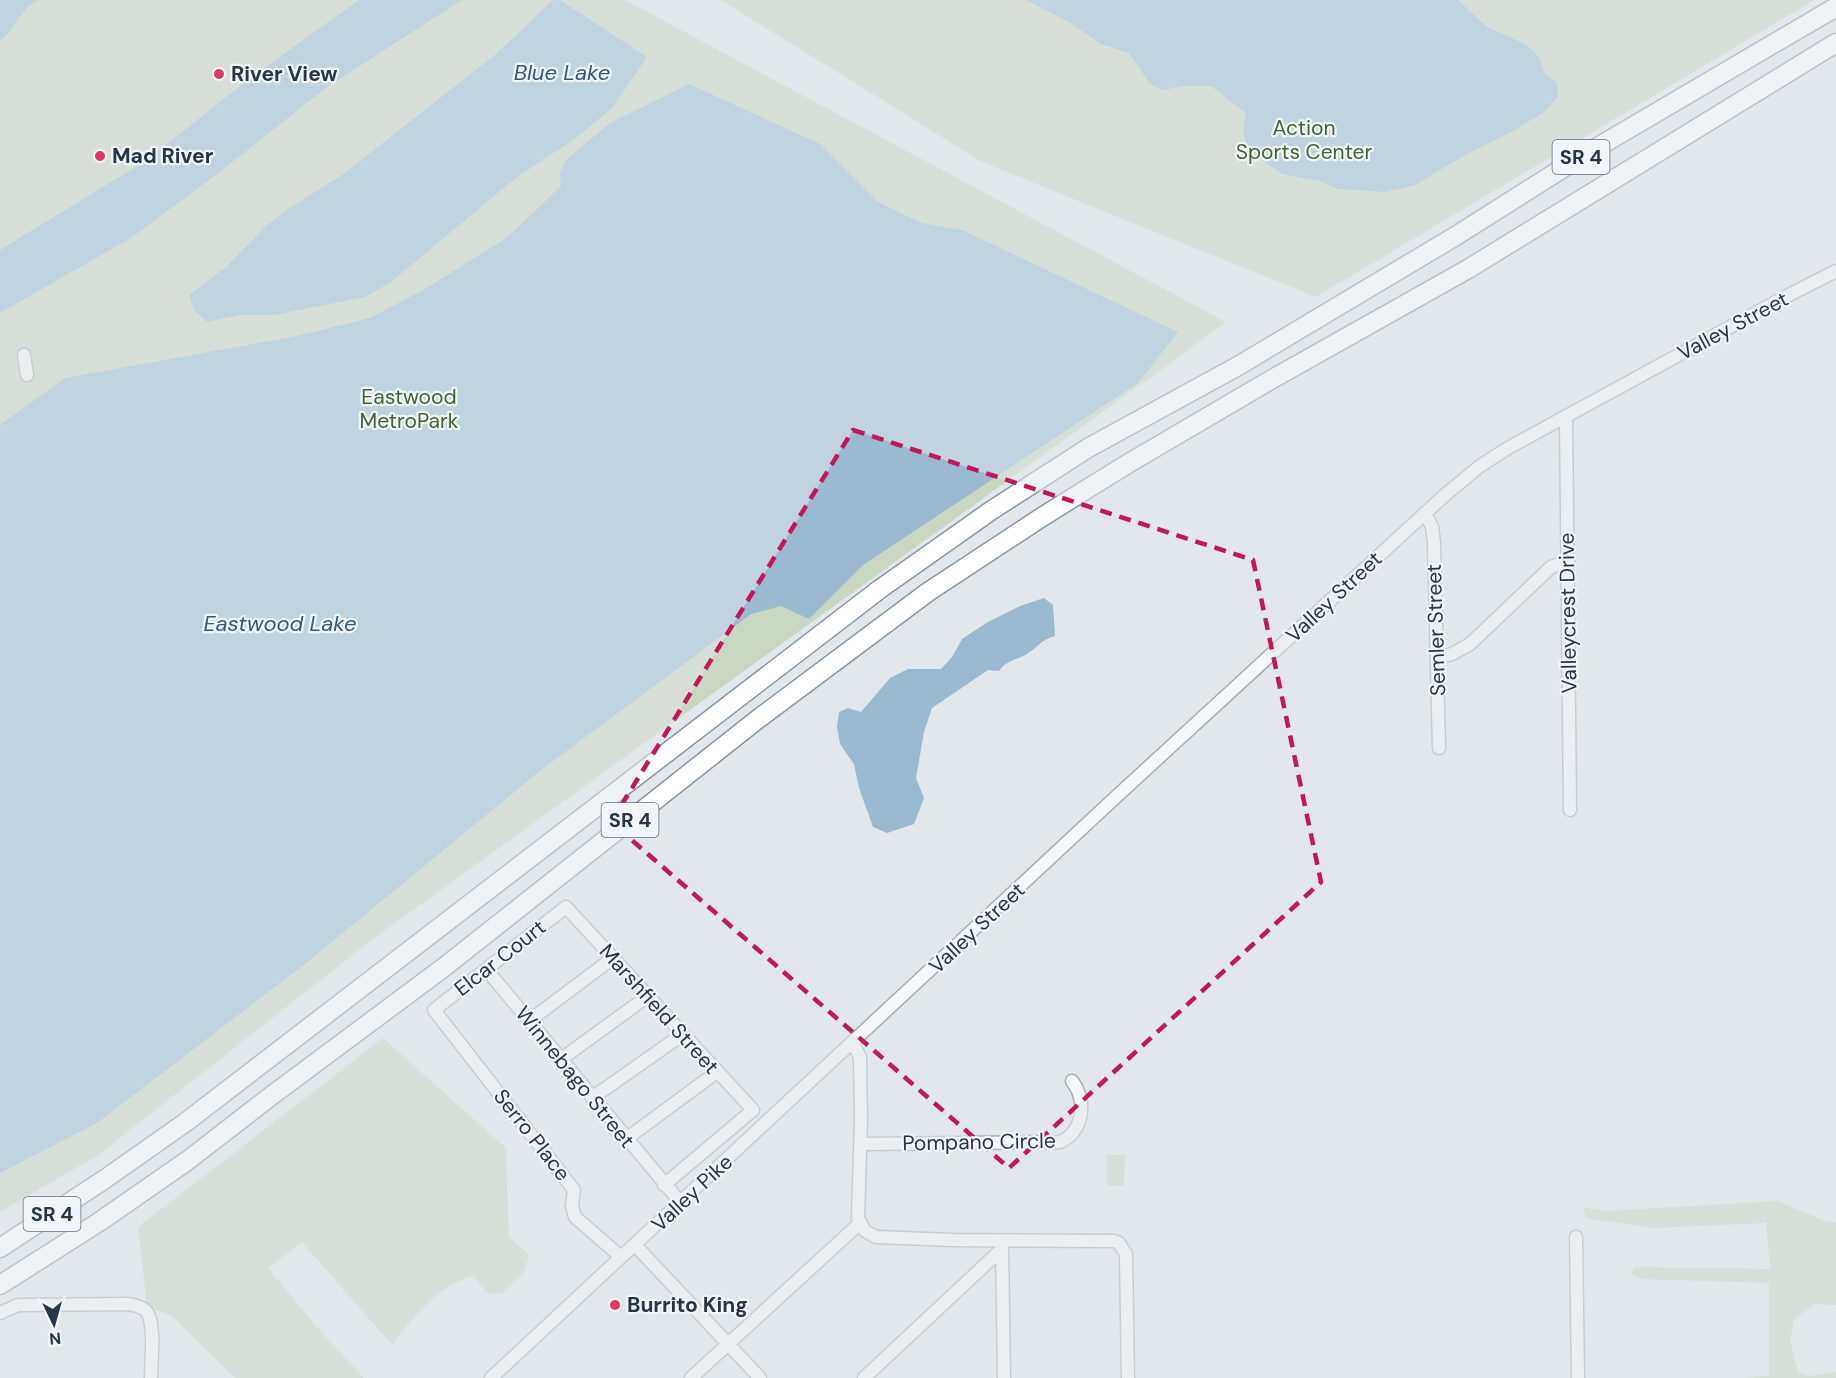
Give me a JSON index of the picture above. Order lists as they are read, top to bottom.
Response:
{
  "streets": {
    "highway": ["SR 4"],
    "street": [
      "Valley Street",
      "Valleycrest Drive",
      "Semler Street",
      "Elcar Court",
      "Marshfield Street",
      "Winnebago Street",
      "Serro Place",
      "Pompano Circle",
      "Valley Pike"
    ]
  },
  "crossings": [
    ["Valley Street", "Valleycrest Drive"],
    ["Valley Street", "Semler Street"],
    ["Valley Street", "Valley Pike"],
    ["Elcar Court", "Marshfield Street"],
    ["Elcar Court", "Winnebago Street"],
    ["Elcar Court", "Serro Place"],
    ["Marshfield Street", "Winnebago Street"],
    ["Winnebago Street", "Valley Pike"],
    ["Serro Place", "Valley Pike"]
  ],
  "water": ["Blue Lake", "Eastwood Lake"],
  "parks": ["Action Sports Center", "Eastwood MetroPark"],
  "places": ["River View", "Mad River", "Burrito King"],
  "north": "bottom"
}
